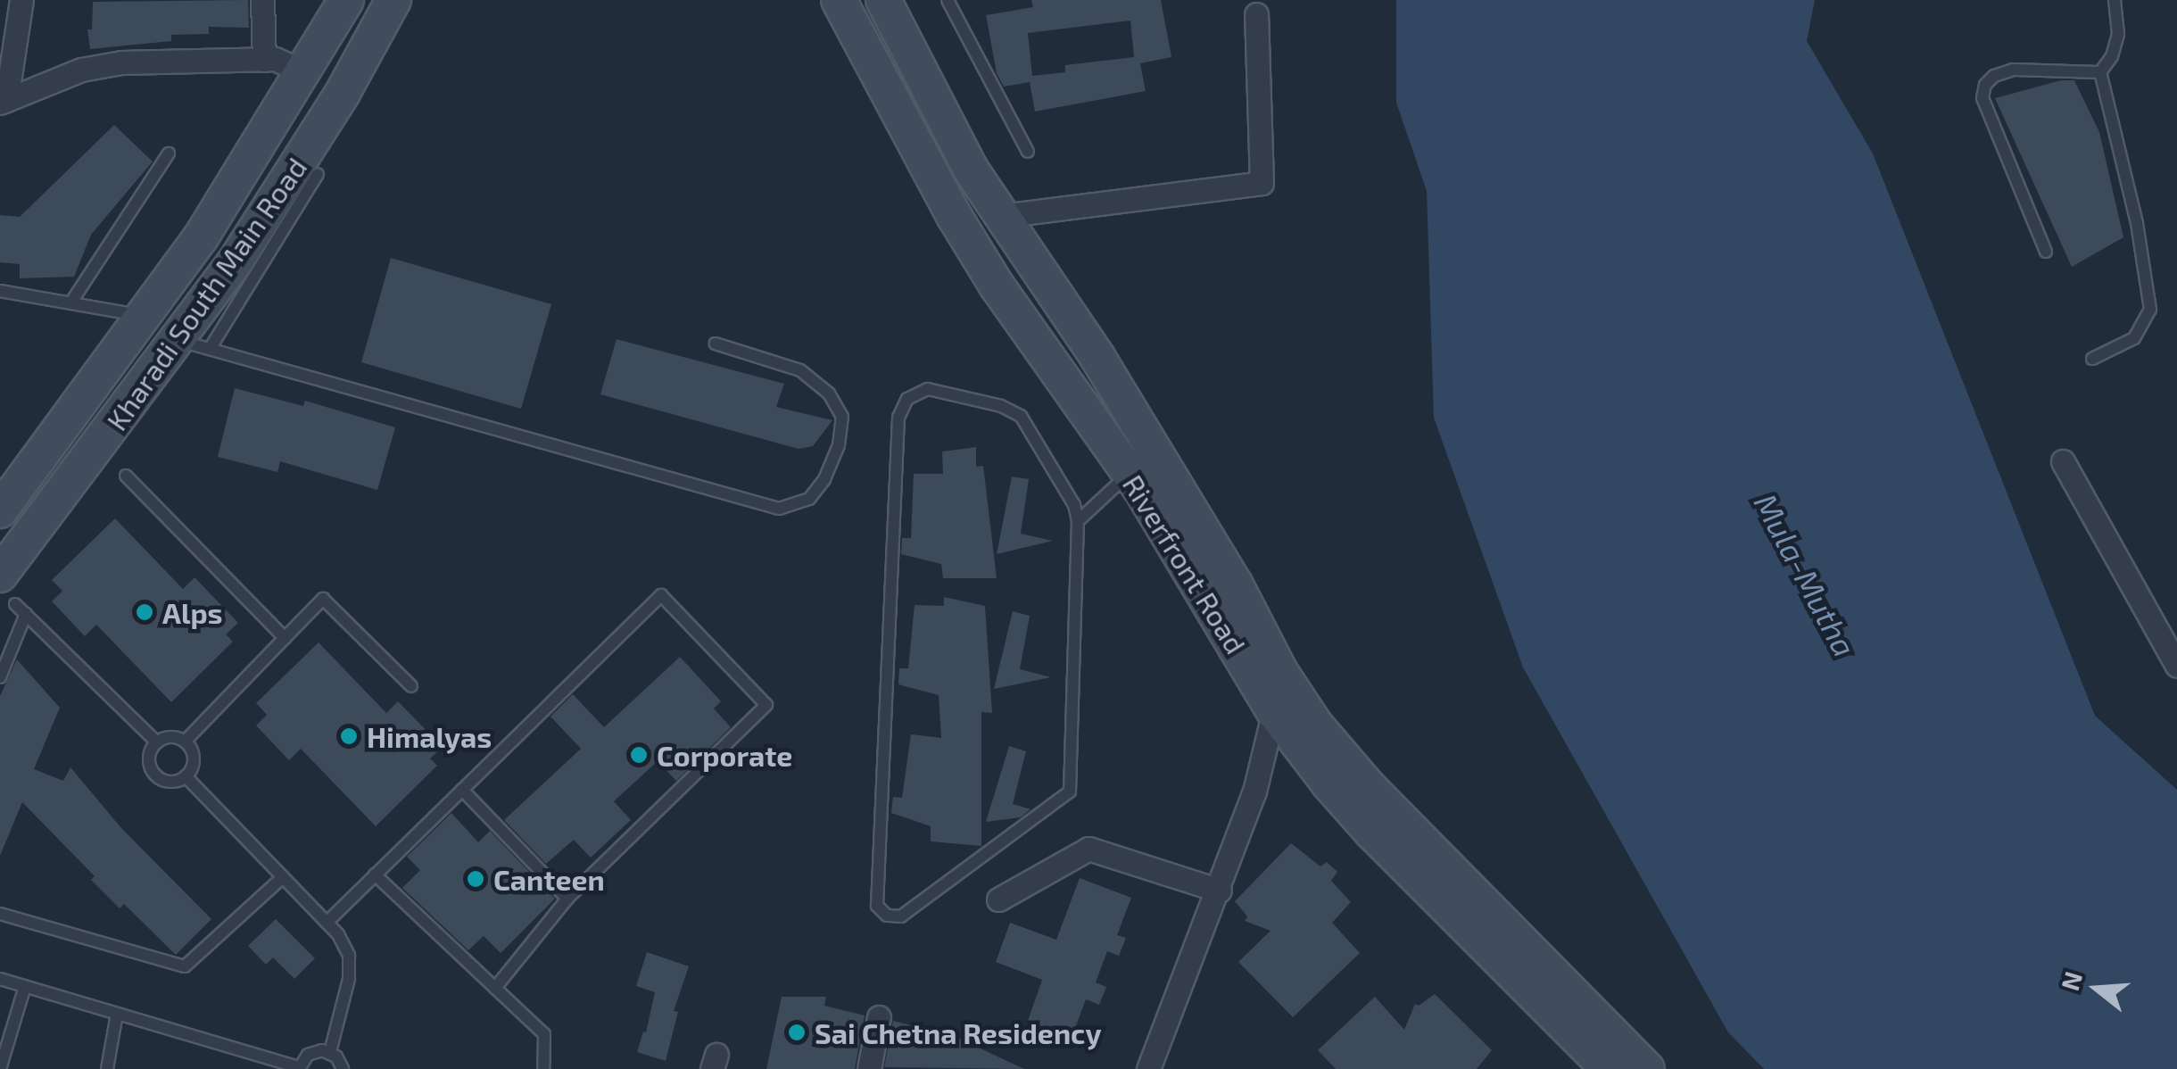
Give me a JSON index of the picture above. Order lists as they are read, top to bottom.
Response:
{
  "streets": {
    "street": ["Kharadi South Main Road", "Riverfront Road"]
  },
  "water": ["Mula-Mutha"],
  "places": [
    "Alps",
    "Himalyas",
    "Corporate",
    "Canteen",
    "Sai Chetna Residency"
  ],
  "north": "left"
}
